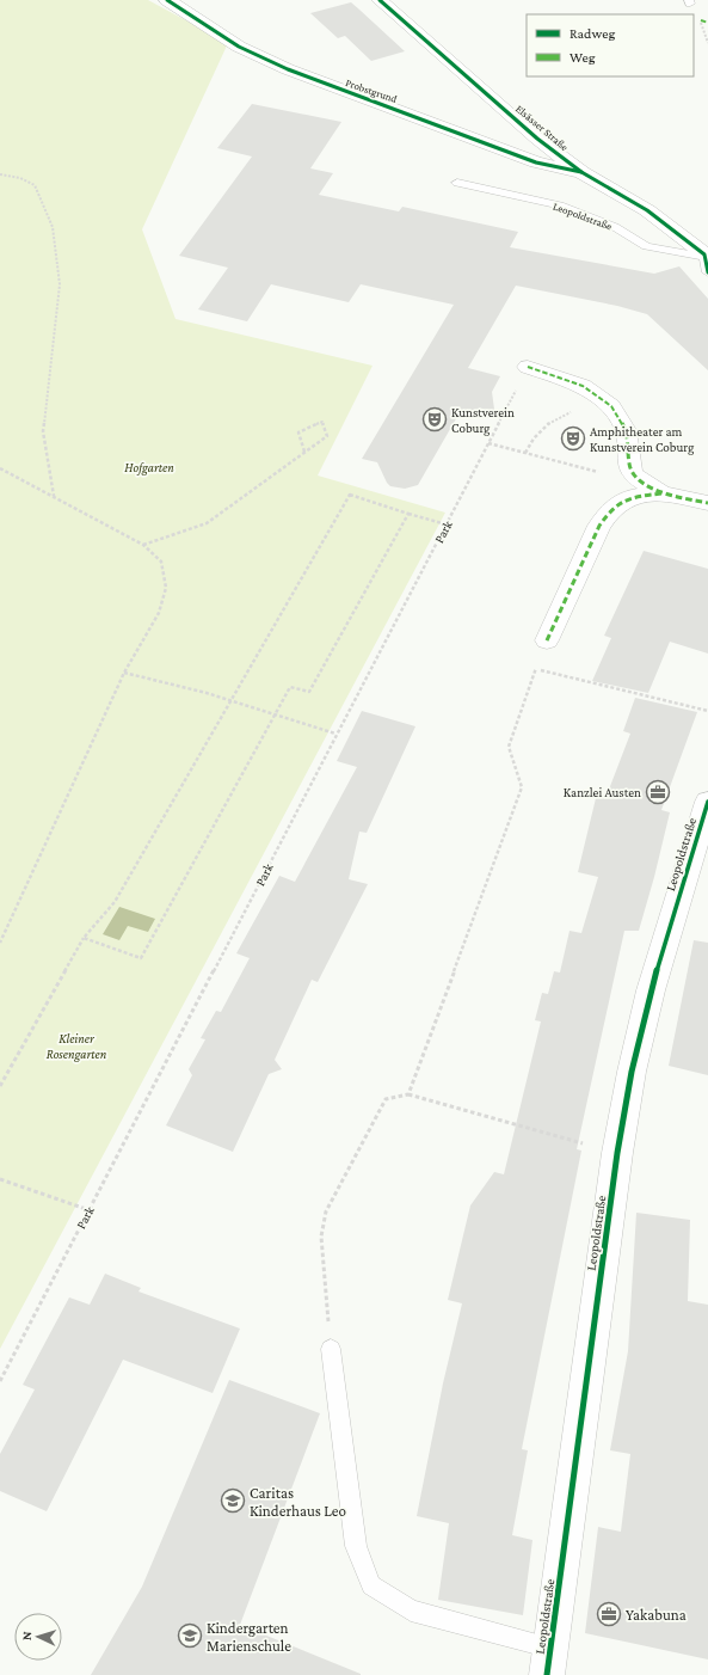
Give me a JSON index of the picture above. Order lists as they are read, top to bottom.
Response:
{
  "streets": {
    "street": ["Probstgrund", "Elsässer Straße", "Leopoldstraße"],
    "path": ["Park"]
  },
  "crossings": [
    ["Probstgrund", "Elsässer Straße"],
    ["Elsässer Straße", "Leopoldstraße"]
  ],
  "parks": ["Hofgarten", "Kleiner Rosengarten"],
  "places": {
    "theatre": ["Kunstverein Coburg", "Amphitheater am Kunstverein Coburg"],
    "office": ["Kanzlei Austen", "Yakabuna"],
    "school or university": ["Caritas Kinderhaus Leo", "Kindergarten Marienschule"]
  },
  "legend": ["Radweg", "Weg"],
  "north": "left"
}
